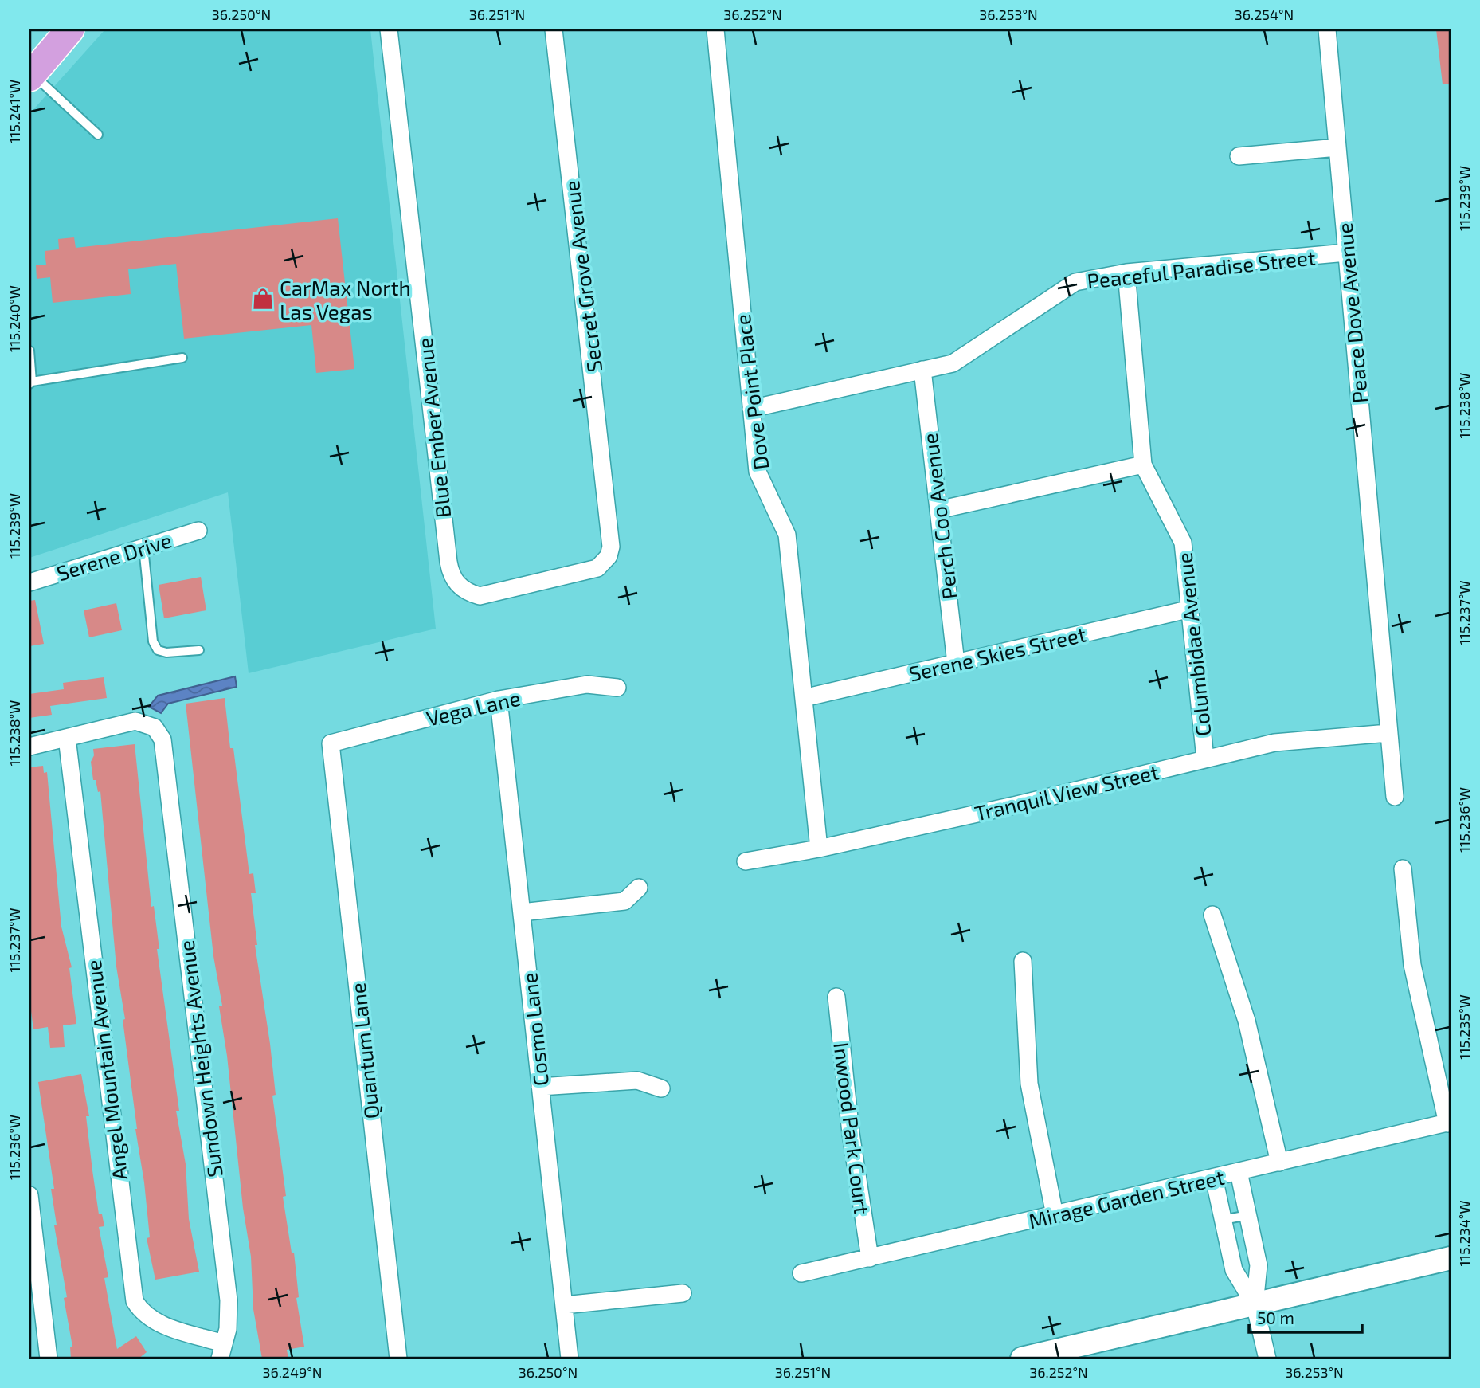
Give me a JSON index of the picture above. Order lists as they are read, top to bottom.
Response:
{
  "streets": {
    "street": [
      "Peaceful Paradise Street",
      "Secret Grove Avenue",
      "Peace Dove Avenue",
      "Dove Point Place",
      "Blue Ember Avenue",
      "Perch Coo Avenue",
      "Serene Drive",
      "Columbidae Avenue",
      "Serene Skies Street",
      "Vega Lane",
      "Tranquil View Street",
      "Cosmo Lane",
      "Quantum Lane",
      "Sundown Heights Avenue",
      "Angel Mountain Avenue",
      "Inwood Park Court",
      "Mirage Garden Street"
    ]
  },
  "crossings": [
    ["Peaceful Paradise Street", "Peace Dove Avenue"],
    ["Peaceful Paradise Street", "Dove Point Place"],
    ["Peaceful Paradise Street", "Perch Coo Avenue"],
    ["Peaceful Paradise Street", "Columbidae Avenue"],
    ["Secret Grove Avenue", "Blue Ember Avenue"],
    ["Peace Dove Avenue", "Tranquil View Street"],
    ["Dove Point Place", "Serene Skies Street"],
    ["Dove Point Place", "Tranquil View Street"],
    ["Perch Coo Avenue", "Serene Skies Street"],
    ["Columbidae Avenue", "Serene Skies Street"],
    ["Columbidae Avenue", "Tranquil View Street"],
    ["Vega Lane", "Cosmo Lane"],
    ["Vega Lane", "Quantum Lane"],
    ["Sundown Heights Avenue", "Angel Mountain Avenue"],
    ["Inwood Park Court", "Mirage Garden Street"]
  ],
  "places": {
    "shop": ["CarMax North Las Vegas"]
  },
  "scale_bar": "50 m",
  "coordinates": [
    "36.250°N",
    "36.251°N",
    "36.252°N",
    "36.253°N",
    "36.254°N",
    "115.241°W",
    "115.239°W",
    "115.240°W",
    "115.238°W",
    "115.237°W",
    "115.236°W",
    "115.235°W",
    "115.234°W",
    "36.249°N"
  ]
}
